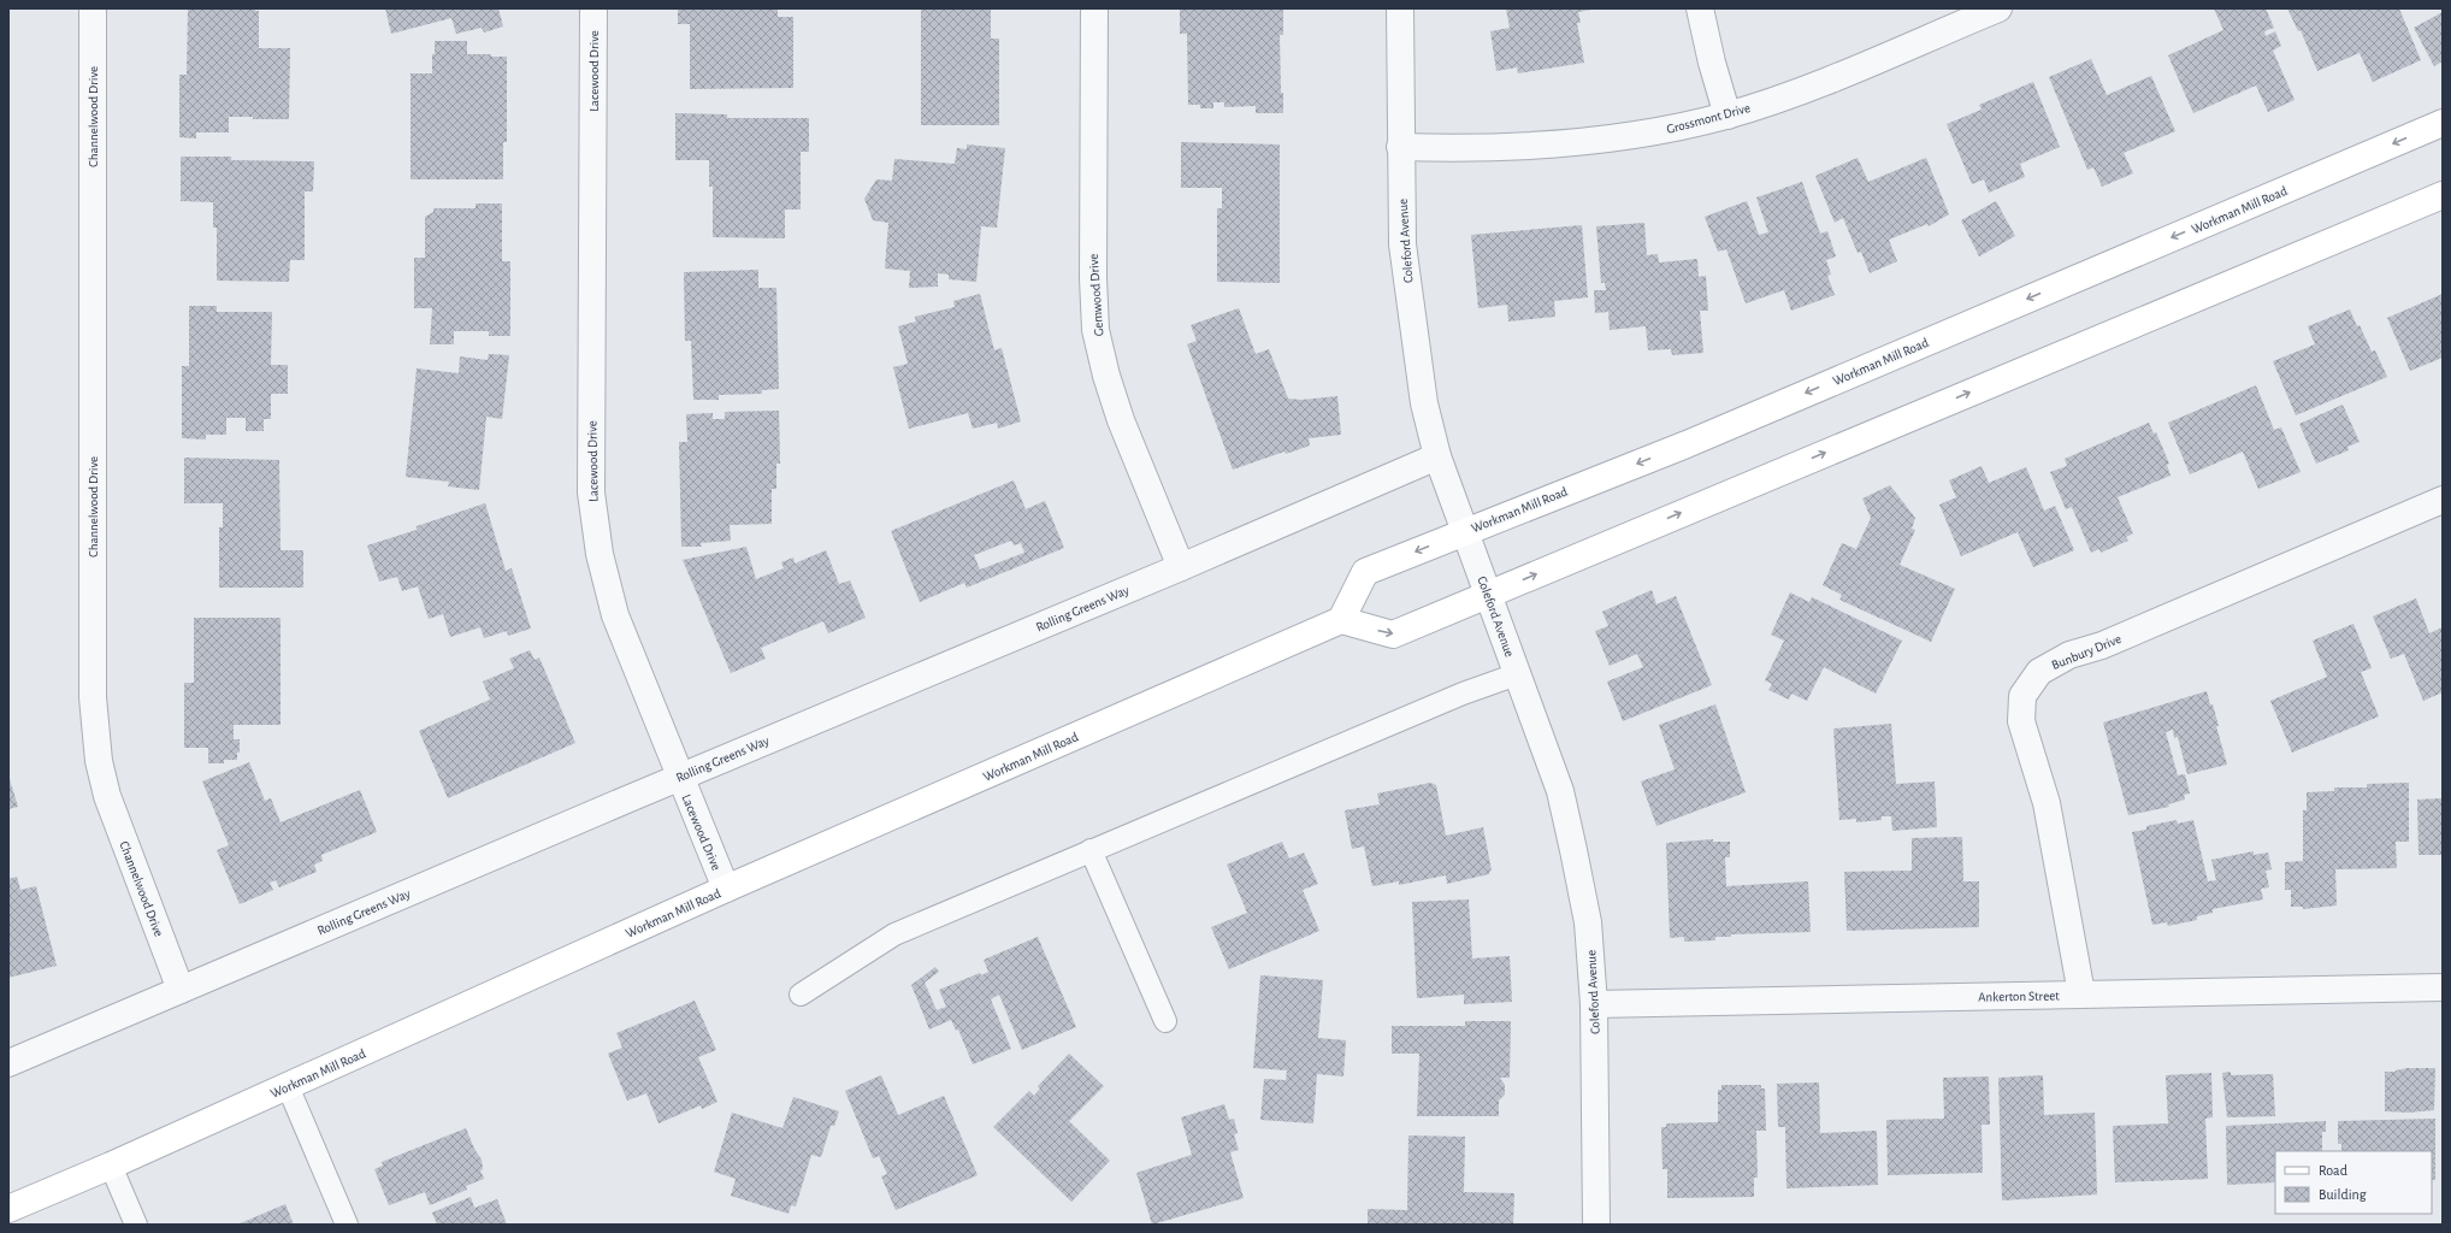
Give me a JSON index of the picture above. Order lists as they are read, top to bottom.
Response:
{
  "streets": {
    "main road": ["Workman Mill Road"],
    "street": [
      "Lacewood Drive",
      "Channelwood Drive",
      "Grossmont Drive",
      "Coleford Avenue",
      "Gemwood Drive",
      "Rolling Greens Way",
      "Bunbury Drive",
      "Ankerton Street"
    ]
  },
  "crossings": [
    ["Lacewood Drive", "Workman Mill Road"],
    ["Lacewood Drive", "Rolling Greens Way"],
    ["Channelwood Drive", "Rolling Greens Way"],
    ["Grossmont Drive", "Coleford Avenue"],
    ["Workman Mill Road", "Coleford Avenue"],
    ["Coleford Avenue", "Rolling Greens Way"],
    ["Coleford Avenue", "Ankerton Street"],
    ["Gemwood Drive", "Rolling Greens Way"],
    ["Bunbury Drive", "Ankerton Street"]
  ],
  "legend": ["Road", "Building"]
}
